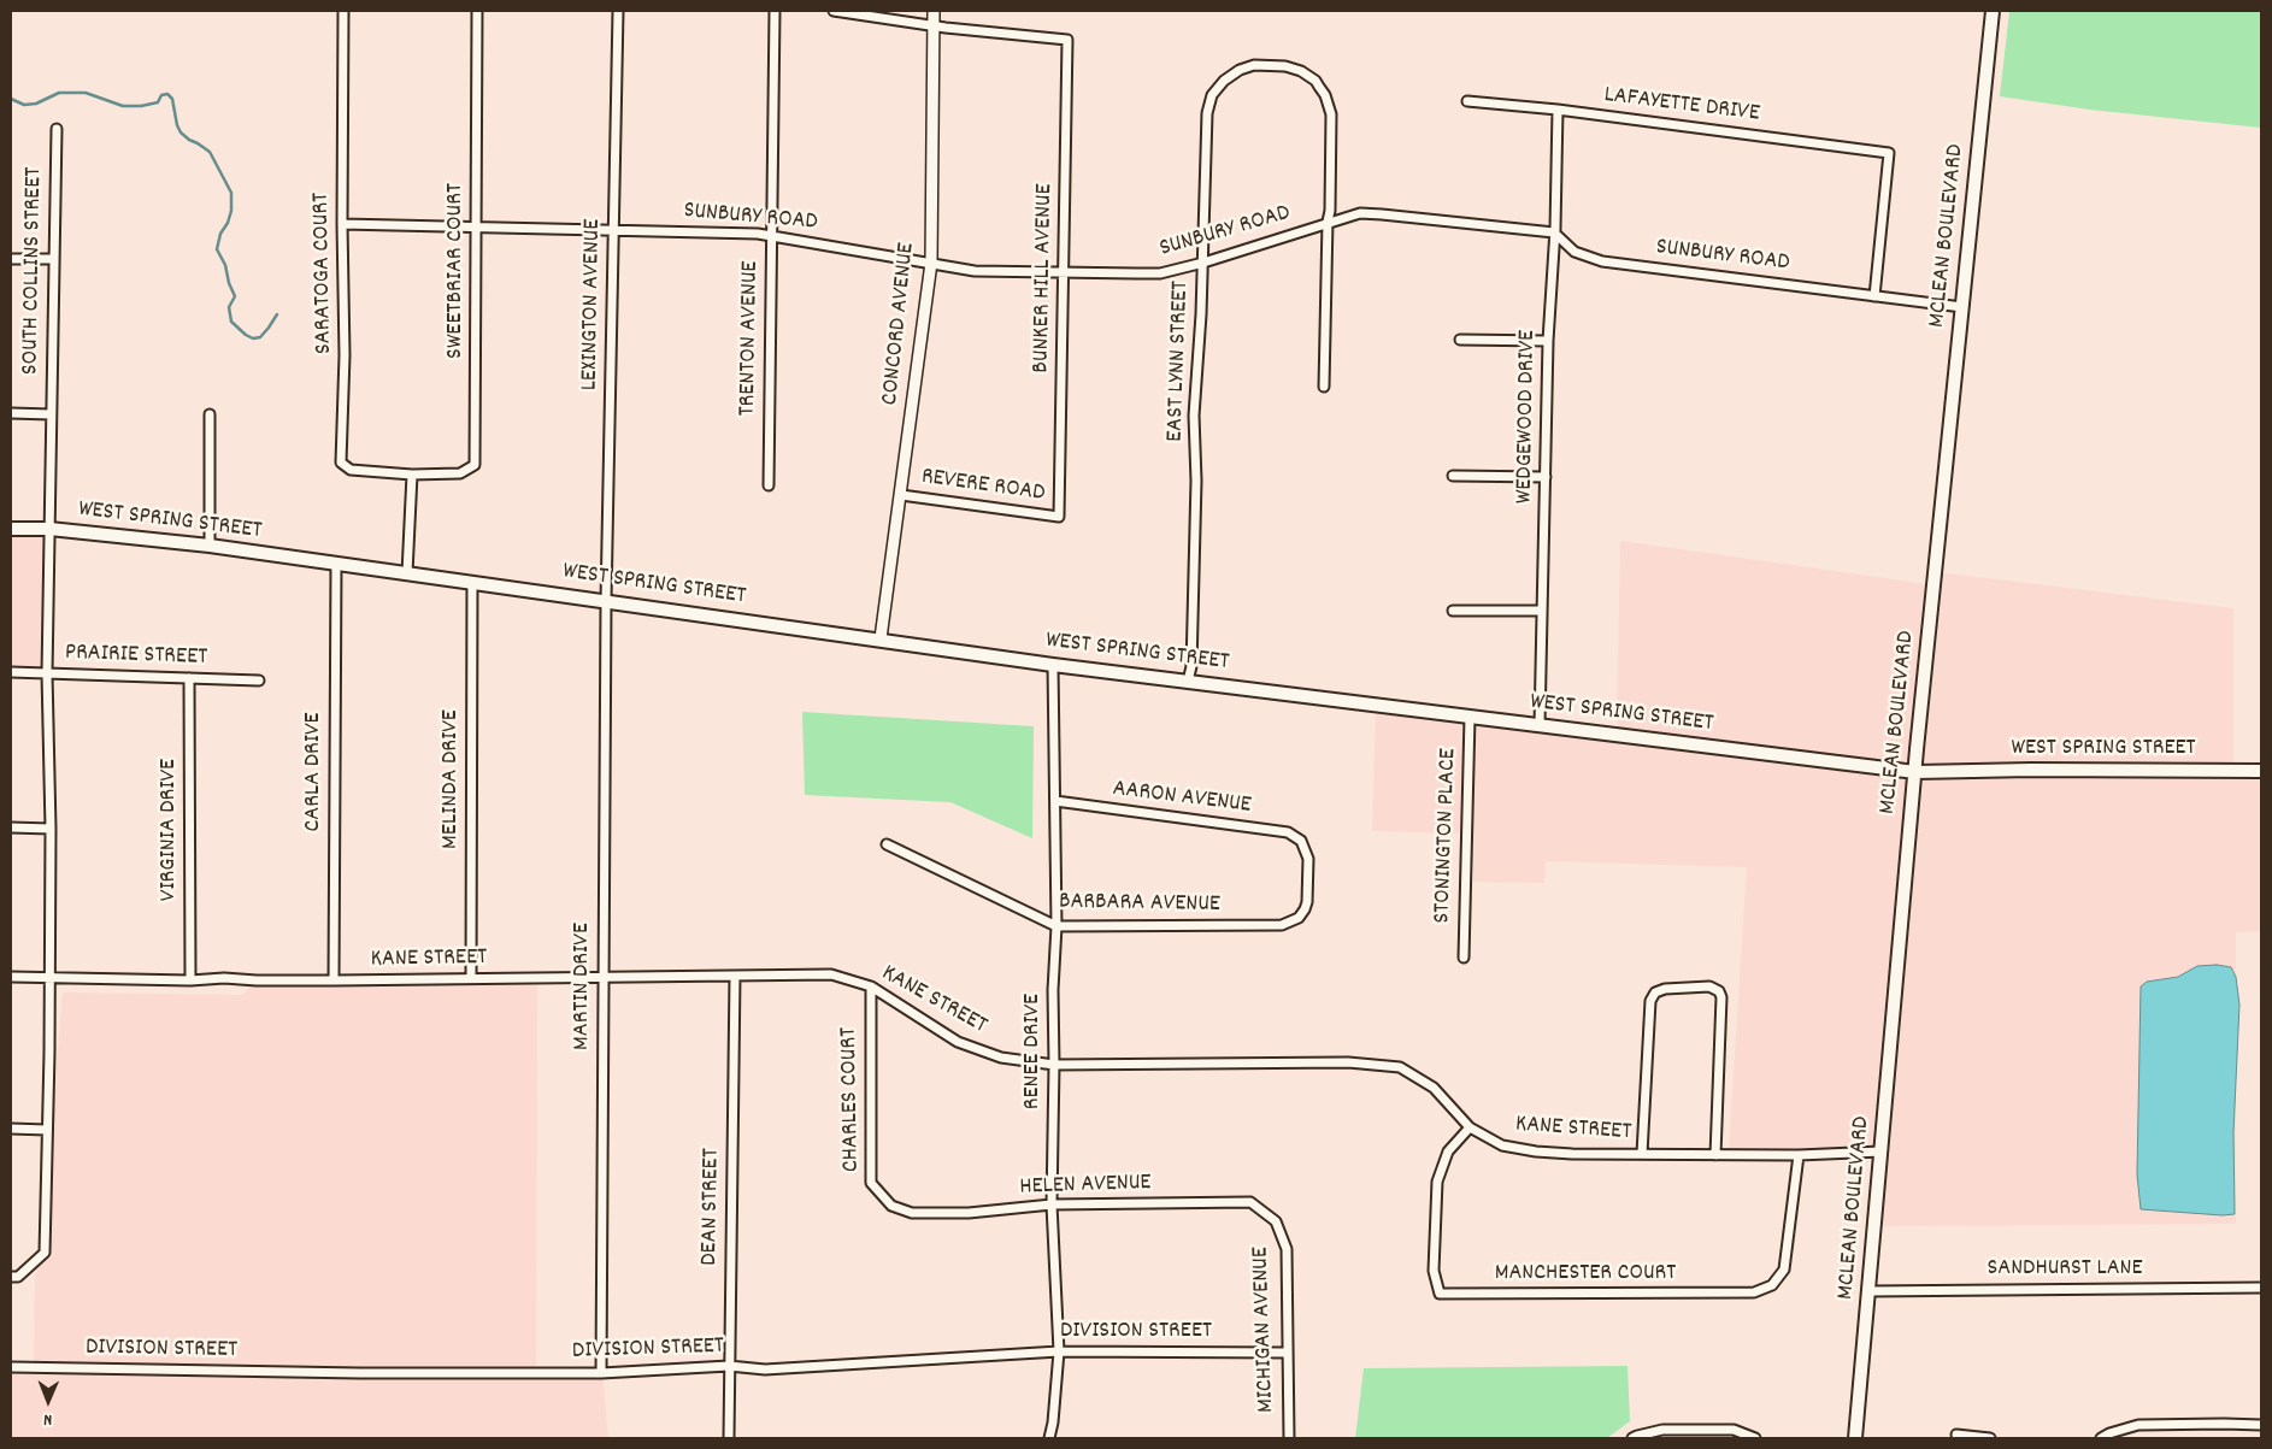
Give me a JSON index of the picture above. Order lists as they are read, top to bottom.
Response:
{
  "streets": {
    "main road": ["MCLEAN BOULEVARD", "WEST SPRING STREET"],
    "street": [
      "LAFAYETTE DRIVE",
      "SUNBURY ROAD",
      "SOUTH COLLINS STREET",
      "SWEETBRIAR COURT",
      "SARATOGA COURT",
      "BUNKER HILL AVENUE",
      "LEXINGTON AVENUE",
      "CONCORD AVENUE",
      "TRENTON AVENUE",
      "EAST LYNN STREET",
      "WEDGEWOOD DRIVE",
      "REVERE ROAD",
      "PRAIRIE STREET",
      "CARLA DRIVE",
      "MELINDA DRIVE",
      "AARON AVENUE",
      "VIRGINIA DRIVE",
      "STONINGTON PLACE",
      "BARBARA AVENUE",
      "KANE STREET",
      "MARTIN DRIVE",
      "RENEE DRIVE",
      "CHARLES COURT",
      "HELEN AVENUE",
      "DEAN STREET",
      "SANDHURST LANE",
      "MANCHESTER COURT",
      "MICHIGAN AVENUE",
      "DIVISION STREET"
    ]
  },
  "crossings": [
    ["LAFAYETTE DRIVE", "SUNBURY ROAD"],
    ["LAFAYETTE DRIVE", "WEDGEWOOD DRIVE"],
    ["SUNBURY ROAD", "MCLEAN BOULEVARD"],
    ["SUNBURY ROAD", "SWEETBRIAR COURT"],
    ["SUNBURY ROAD", "SARATOGA COURT"],
    ["SUNBURY ROAD", "BUNKER HILL AVENUE"],
    ["SUNBURY ROAD", "LEXINGTON AVENUE"],
    ["SUNBURY ROAD", "CONCORD AVENUE"],
    ["SUNBURY ROAD", "TRENTON AVENUE"],
    ["SUNBURY ROAD", "EAST LYNN STREET"],
    ["SUNBURY ROAD", "WEDGEWOOD DRIVE"],
    ["MCLEAN BOULEVARD", "WEST SPRING STREET"],
    ["MCLEAN BOULEVARD", "KANE STREET"],
    ["MCLEAN BOULEVARD", "SANDHURST LANE"],
    ["SOUTH COLLINS STREET", "WEST SPRING STREET"],
    ["SOUTH COLLINS STREET", "PRAIRIE STREET"],
    ["SOUTH COLLINS STREET", "KANE STREET"],
    ["SWEETBRIAR COURT", "SARATOGA COURT"],
    ["BUNKER HILL AVENUE", "CONCORD AVENUE"],
    ["BUNKER HILL AVENUE", "REVERE ROAD"],
    ["LEXINGTON AVENUE", "WEST SPRING STREET"],
    ["LEXINGTON AVENUE", "MARTIN DRIVE"],
    ["CONCORD AVENUE", "REVERE ROAD"],
    ["CONCORD AVENUE", "WEST SPRING STREET"],
    ["EAST LYNN STREET", "WEST SPRING STREET"],
    ["WEDGEWOOD DRIVE", "WEST SPRING STREET"],
    ["WEST SPRING STREET", "CARLA DRIVE"],
    ["WEST SPRING STREET", "MELINDA DRIVE"],
    ["WEST SPRING STREET", "STONINGTON PLACE"],
    ["WEST SPRING STREET", "MARTIN DRIVE"],
    ["WEST SPRING STREET", "RENEE DRIVE"],
    ["PRAIRIE STREET", "VIRGINIA DRIVE"],
    ["CARLA DRIVE", "KANE STREET"],
    ["MELINDA DRIVE", "KANE STREET"],
    ["AARON AVENUE", "BARBARA AVENUE"],
    ["AARON AVENUE", "RENEE DRIVE"],
    ["VIRGINIA DRIVE", "KANE STREET"],
    ["BARBARA AVENUE", "RENEE DRIVE"],
    ["KANE STREET", "MARTIN DRIVE"],
    ["KANE STREET", "RENEE DRIVE"],
    ["KANE STREET", "CHARLES COURT"],
    ["KANE STREET", "DEAN STREET"],
    ["KANE STREET", "MANCHESTER COURT"],
    ["MARTIN DRIVE", "DIVISION STREET"],
    ["RENEE DRIVE", "HELEN AVENUE"],
    ["RENEE DRIVE", "DIVISION STREET"],
    ["CHARLES COURT", "HELEN AVENUE"],
    ["HELEN AVENUE", "MICHIGAN AVENUE"],
    ["DEAN STREET", "DIVISION STREET"],
    ["MICHIGAN AVENUE", "DIVISION STREET"]
  ],
  "north": "bottom"
}
